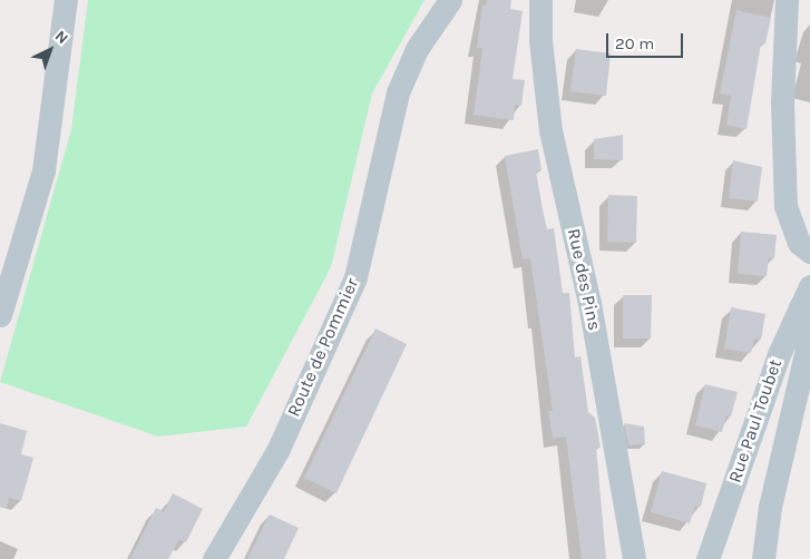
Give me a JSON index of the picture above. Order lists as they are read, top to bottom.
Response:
{
  "streets": {
    "street": ["Rue des Pins", "Route de Pommier", "Rue Paul Toubet"]
  },
  "scale_bar": "20 m",
  "north": "top right"
}
